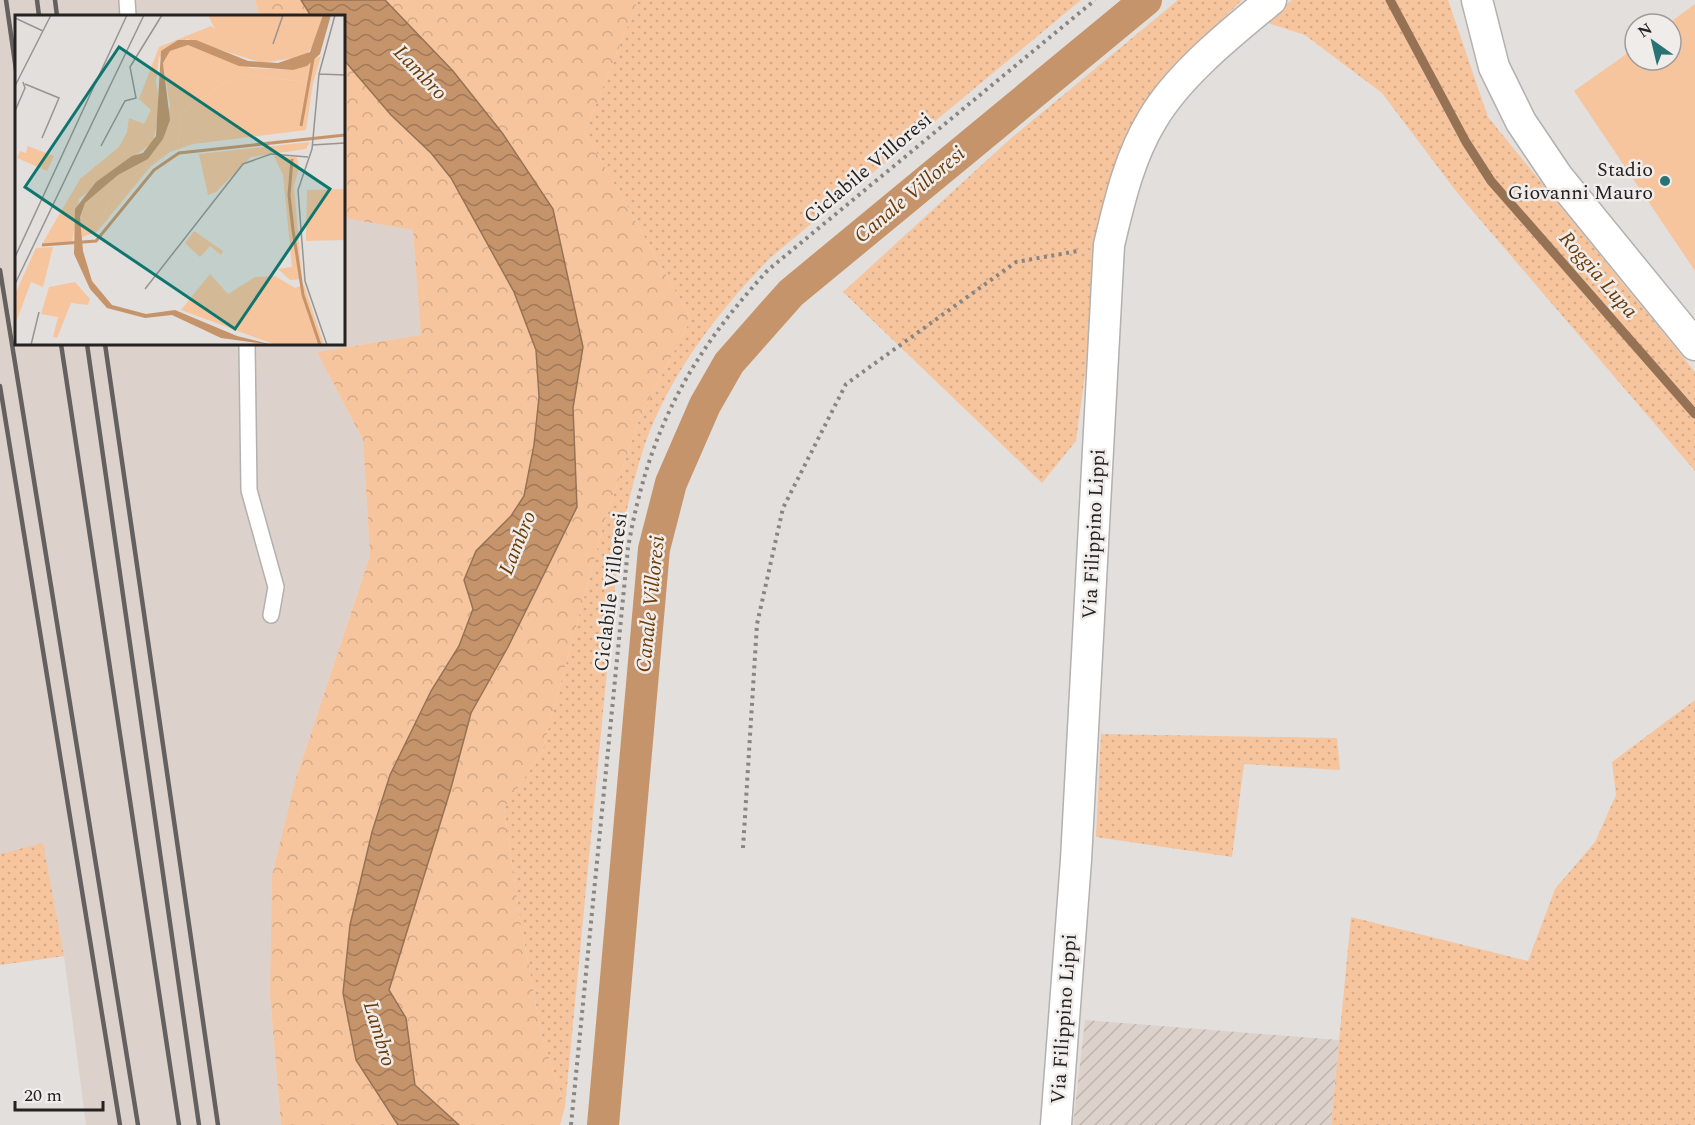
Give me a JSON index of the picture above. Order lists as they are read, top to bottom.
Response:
{
  "streets": {
    "street": ["Via Filippino Lippi"],
    "path": ["Ciclabile Villoresi"]
  },
  "water": ["Lambro", "Canale Villoresi", "Roggia Lupa"],
  "places": ["Stadio Giovanni Mauro"],
  "scale_bar": "20 m",
  "north": "top left"
}
